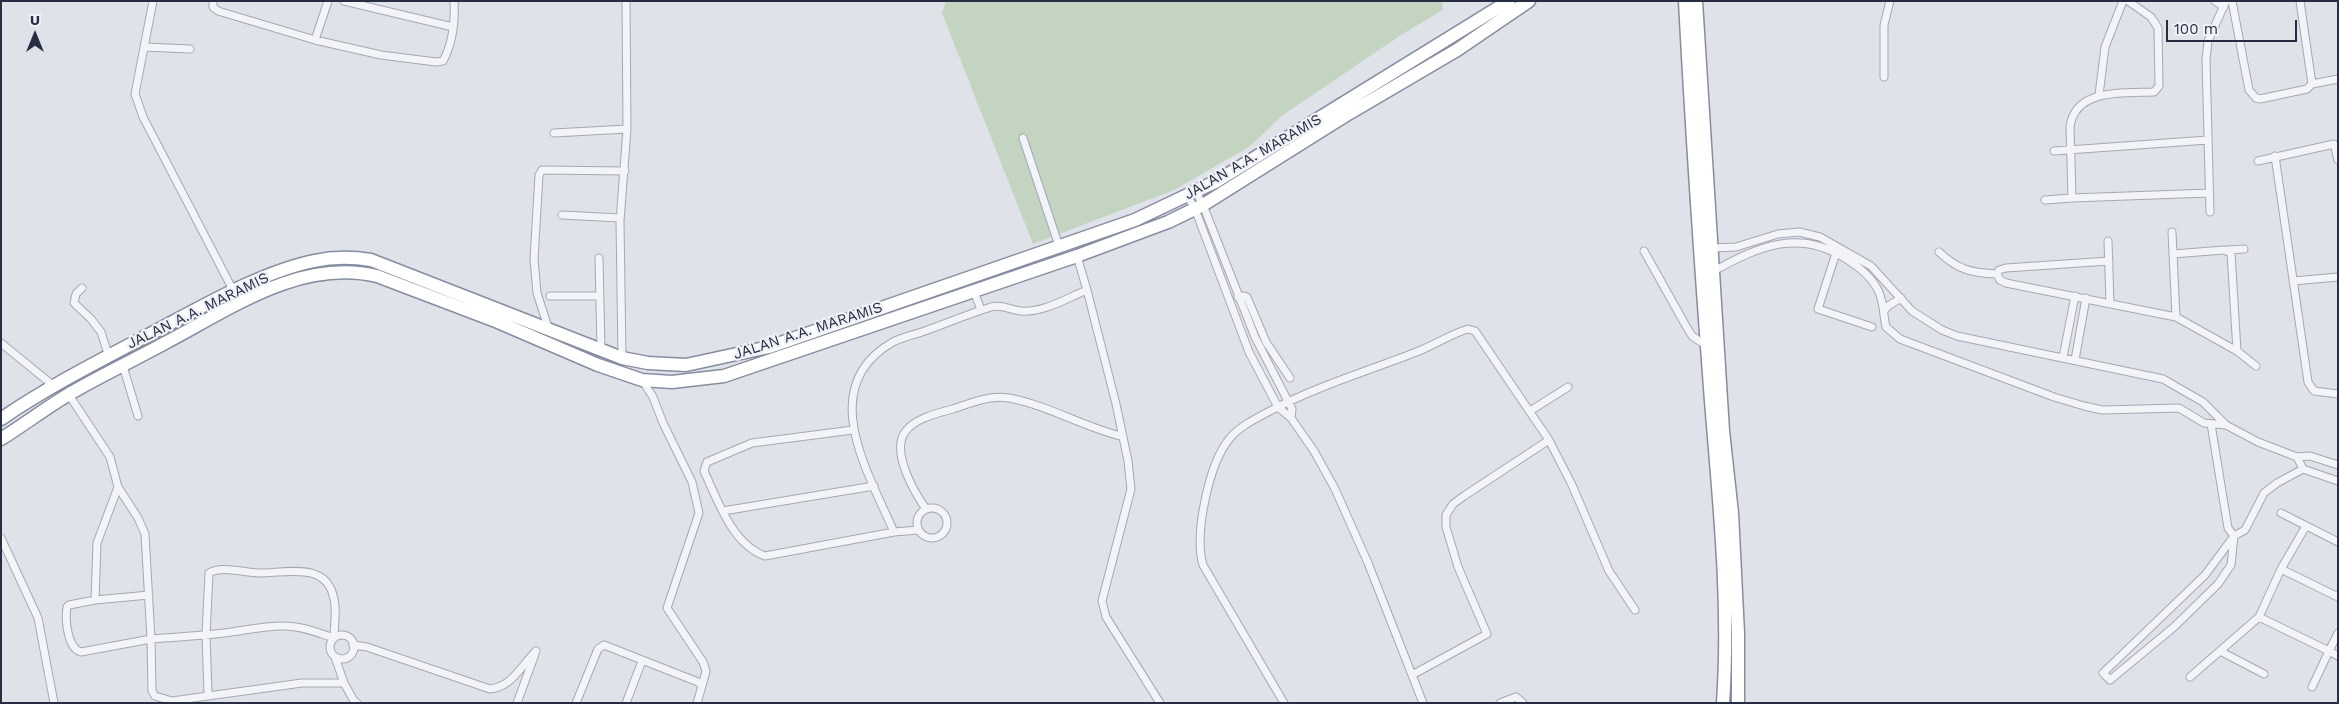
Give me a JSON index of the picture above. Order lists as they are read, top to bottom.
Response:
{
  "streets": {
    "highway": ["JALAN A.A. MARAMIS"]
  },
  "scale_bar": "100 m",
  "north": "top"
}
